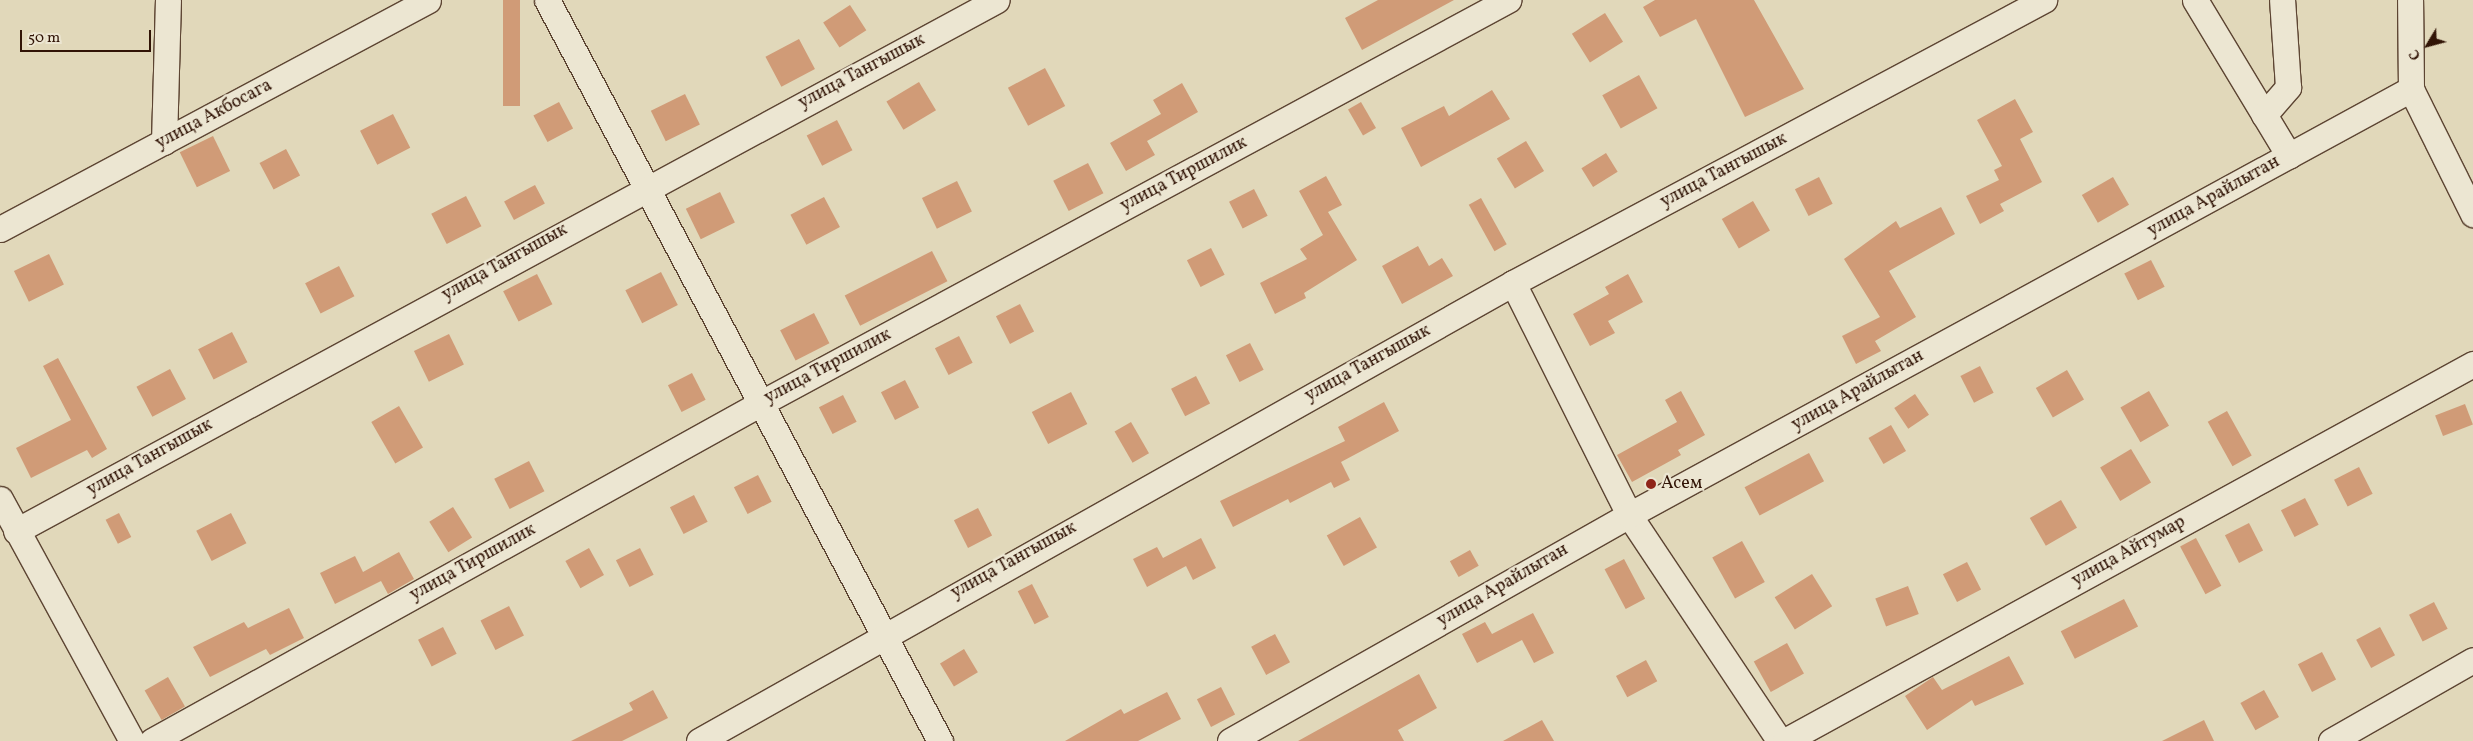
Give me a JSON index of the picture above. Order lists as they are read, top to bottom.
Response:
{
  "streets": {
    "street": [
      "улица Тангышык",
      "улица Акбосага",
      "улица Тиршилик",
      "улица Арайлытан",
      "улица Айтумар"
    ]
  },
  "places": ["Асем"],
  "scale_bar": "50 m",
  "north": "bottom left"
}
